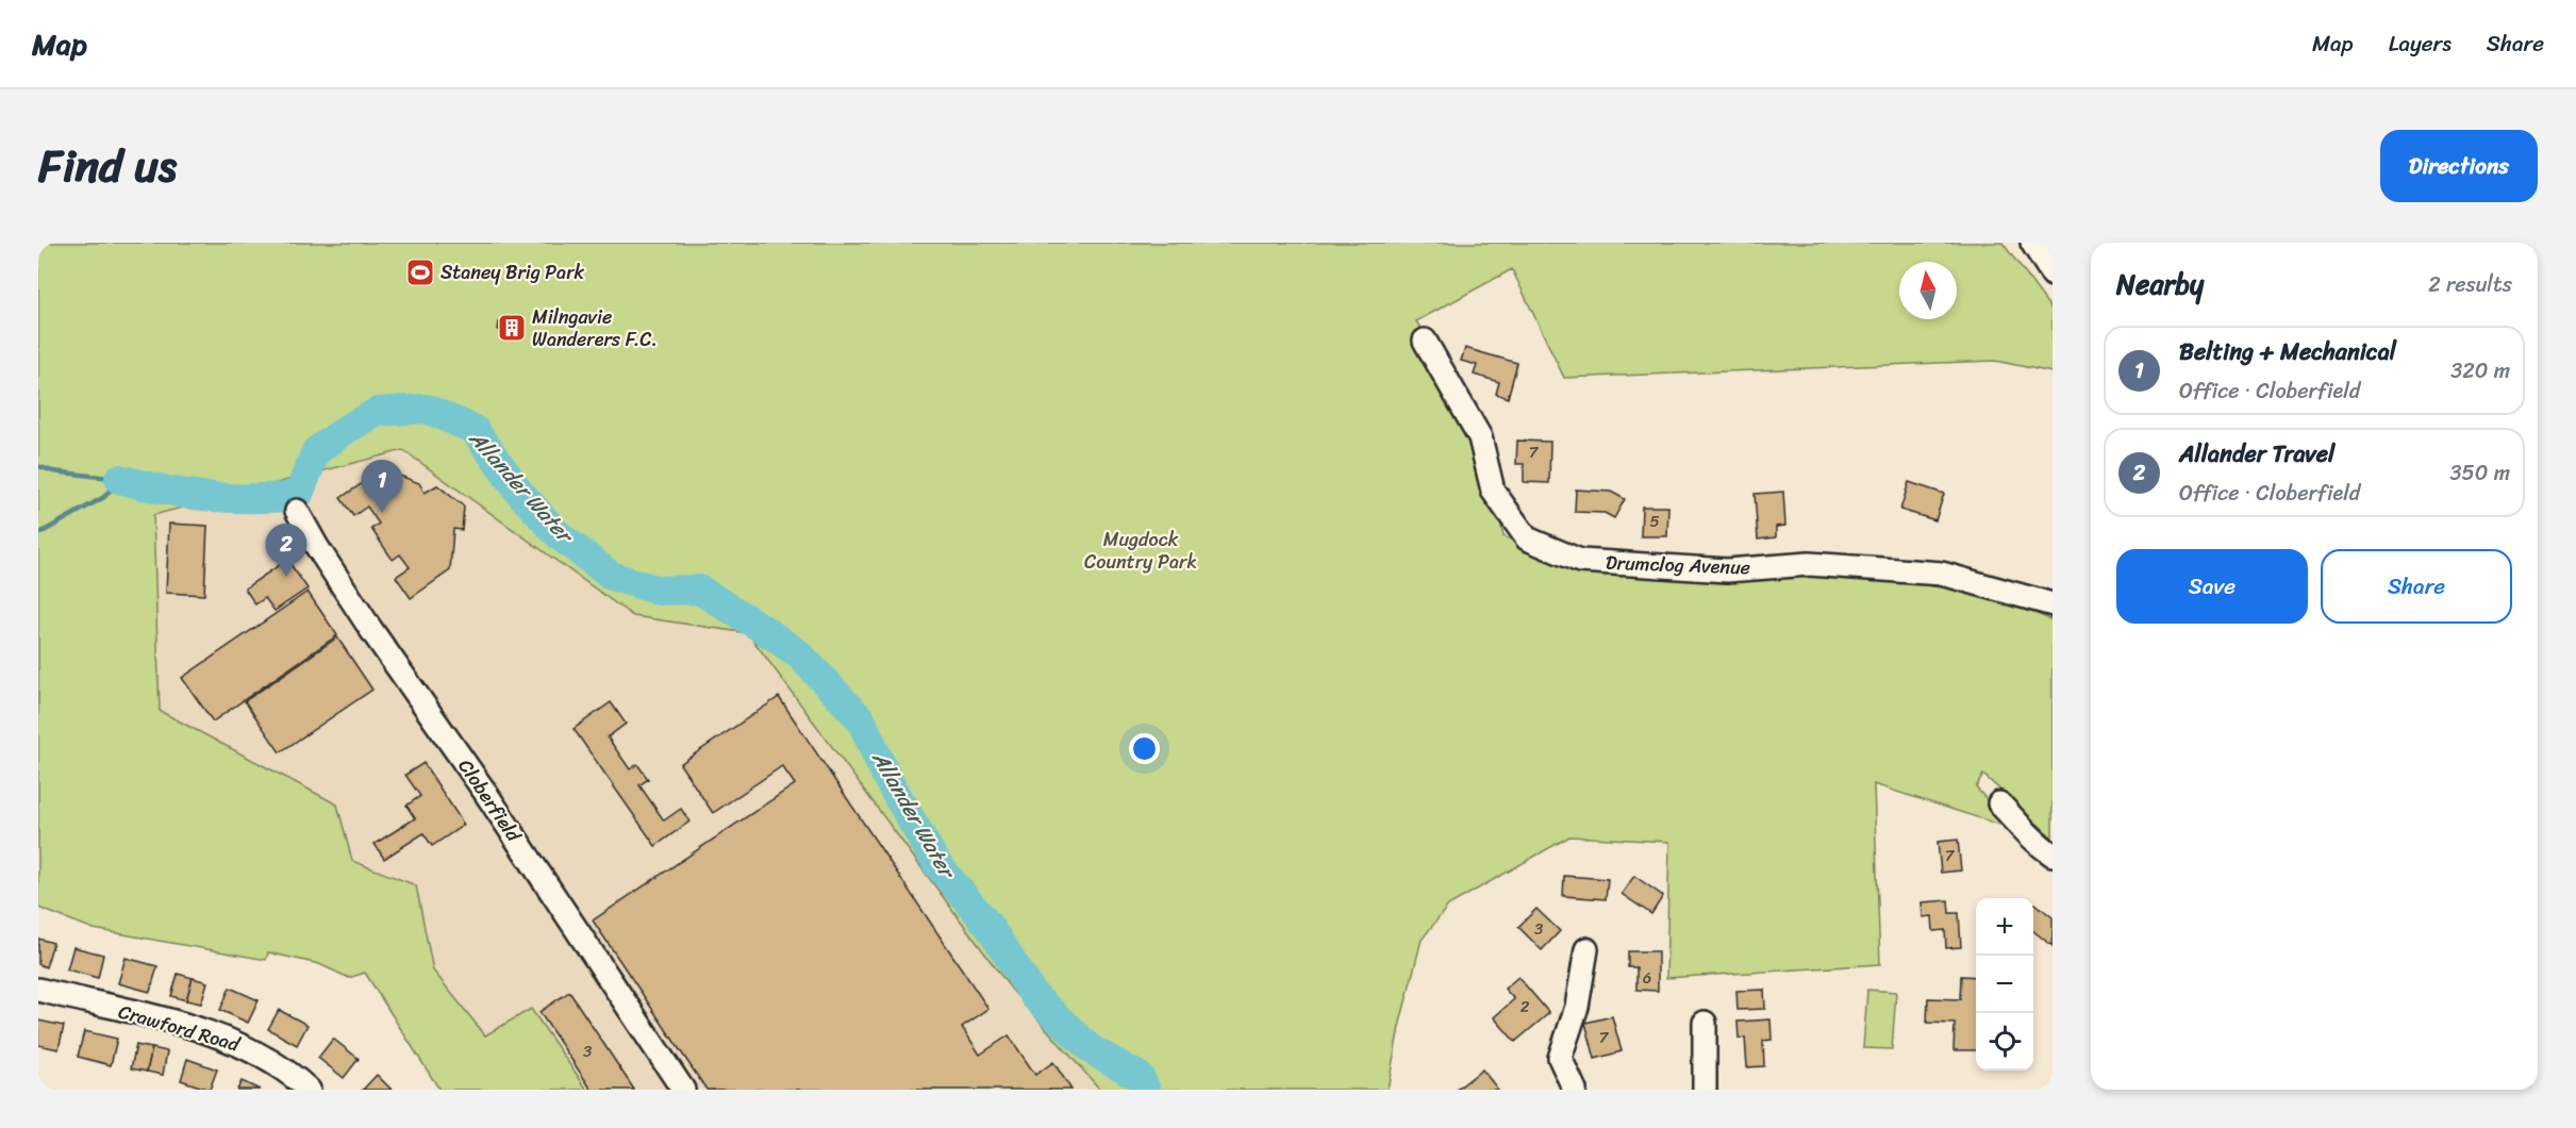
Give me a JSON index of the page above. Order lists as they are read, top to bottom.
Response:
{
  "streets": {
    "street": ["Drumclog Avenue", "Cloberfield", "Crawford Road"]
  },
  "water": ["Allander Water"],
  "parks": ["Mugdock Country Park"],
  "places": {
    "sports": ["Staney Brig Park"],
    "building": ["Milngavie Wanderers F.C."]
  },
  "house_numbers": [
    "7",
    "5",
    "7",
    "3",
    "6",
    "2",
    "7",
    "3"
  ],
  "north": "top",
  "page": {
    "header": "Map",
    "nav": ["Map", "Layers", "Share"],
    "title": "Find us",
    "buttons": [
      "Directions",
      ["Save", "Share"]
    ],
    "heading": ["Nearby", "2 results"],
    "list": [
      {
        "mark": "1",
        "name": "Belting + Mechanical",
        "note": "Office · Cloberfield",
        "value": "320 m"
      },
      {
        "mark": "2",
        "name": "Allander Travel",
        "note": "Office · Cloberfield",
        "value": "350 m"
      }
    ],
    "pins": ["1", "2"],
    "map_buttons": ["+", "−"]
  }
}
